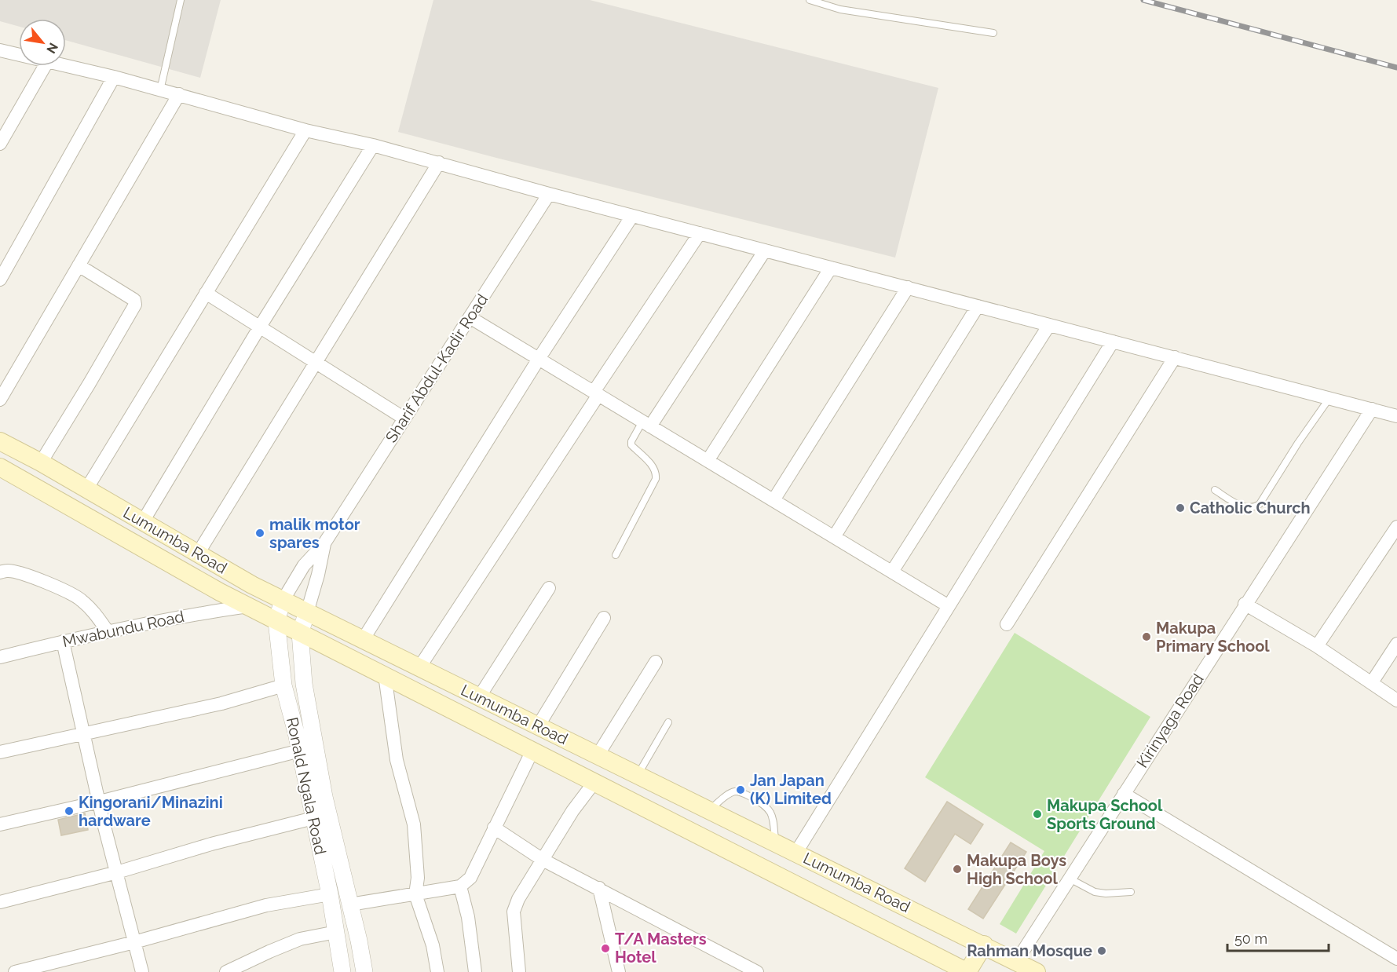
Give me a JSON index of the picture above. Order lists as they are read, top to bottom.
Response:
{
  "streets": {
    "main road": ["Lumumba Road"],
    "street": [
      "Sharif Abdul-Kadir Road",
      "Mwabundu Road",
      "Kirinyaga Road",
      "Ronald Ngala Road"
    ]
  },
  "crossings": [
    ["Sharif Abdul-Kadir Road", "Lumumba Road"],
    ["Sharif Abdul-Kadir Road", "Ronald Ngala Road"],
    ["Lumumba Road", "Mwabundu Road"],
    ["Lumumba Road", "Kirinyaga Road"],
    ["Lumumba Road", "Ronald Ngala Road"]
  ],
  "places": [
    "Catholic Church",
    "malik motor spares",
    "Makupa Primary School",
    "Jan Japan (K) Limited",
    "Kingorani/Minazini hardware",
    "Makupa School Sports Ground",
    "Makupa Boys High School",
    "T/A Masters Hotel",
    "Rahman Mosque"
  ],
  "scale_bar": "50 m",
  "north": "bottom right"
}
